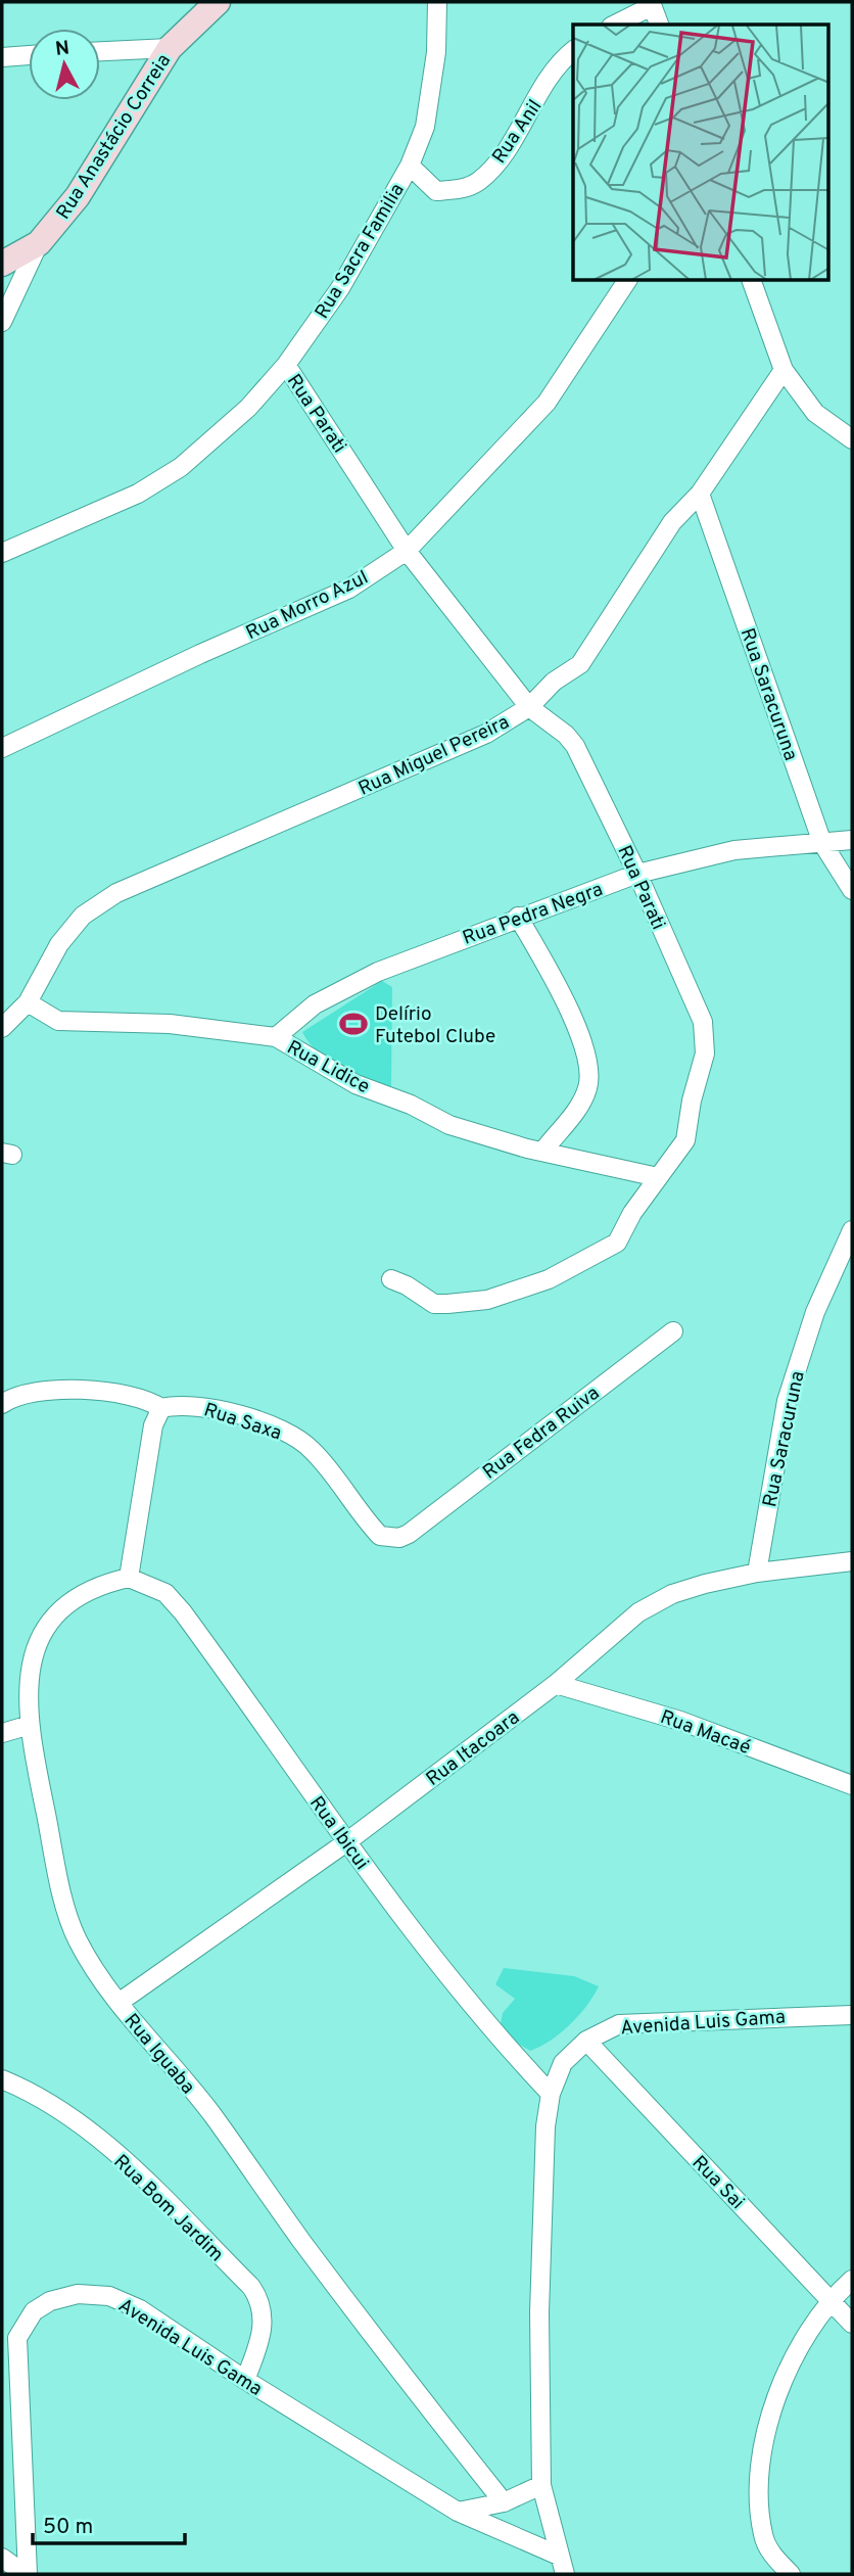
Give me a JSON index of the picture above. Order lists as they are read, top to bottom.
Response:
{
  "streets": {
    "main road": ["Rua Anastácio Correia"],
    "street": [
      "Rua Anil",
      "Rua Sacra Familia",
      "Rua Parati",
      "Rua Morro Azul",
      "Rua Saracuruna",
      "Rua Miguel Pereira",
      "Rua Pedra Negra",
      "Rua Lidice",
      "Rua Saxa",
      "Rua Fedra Ruiva",
      "Rua Macaé",
      "Rua Itacoara",
      "Rua Ibicui",
      "Avenida Luis Gama",
      "Rua Iguaba",
      "Rua Sai",
      "Rua Bom Jardim"
    ]
  },
  "crossings": [
    ["Rua Anil", "Rua Sacra Familia"],
    ["Rua Sacra Familia", "Rua Parati"],
    ["Rua Parati", "Rua Morro Azul"],
    ["Rua Parati", "Rua Miguel Pereira"],
    ["Rua Parati", "Rua Pedra Negra"],
    ["Rua Parati", "Rua Lidice"],
    ["Rua Saracuruna", "Rua Miguel Pereira"],
    ["Rua Saracuruna", "Rua Pedra Negra"],
    ["Rua Saracuruna", "Rua Itacoara"],
    ["Rua Miguel Pereira", "Rua Lidice"],
    ["Rua Pedra Negra", "Rua Lidice"],
    ["Rua Saxa", "Rua Fedra Ruiva"],
    ["Rua Macaé", "Rua Itacoara"],
    ["Rua Itacoara", "Rua Ibicui"],
    ["Rua Itacoara", "Rua Iguaba"],
    ["Rua Ibicui", "Avenida Luis Gama"],
    ["Rua Ibicui", "Rua Iguaba"],
    ["Avenida Luis Gama", "Rua Sai"],
    ["Avenida Luis Gama", "Rua Bom Jardim"]
  ],
  "places": {
    "sports": ["Delírio Futebol Clube"]
  },
  "scale_bar": "50 m",
  "north": "top"
}
